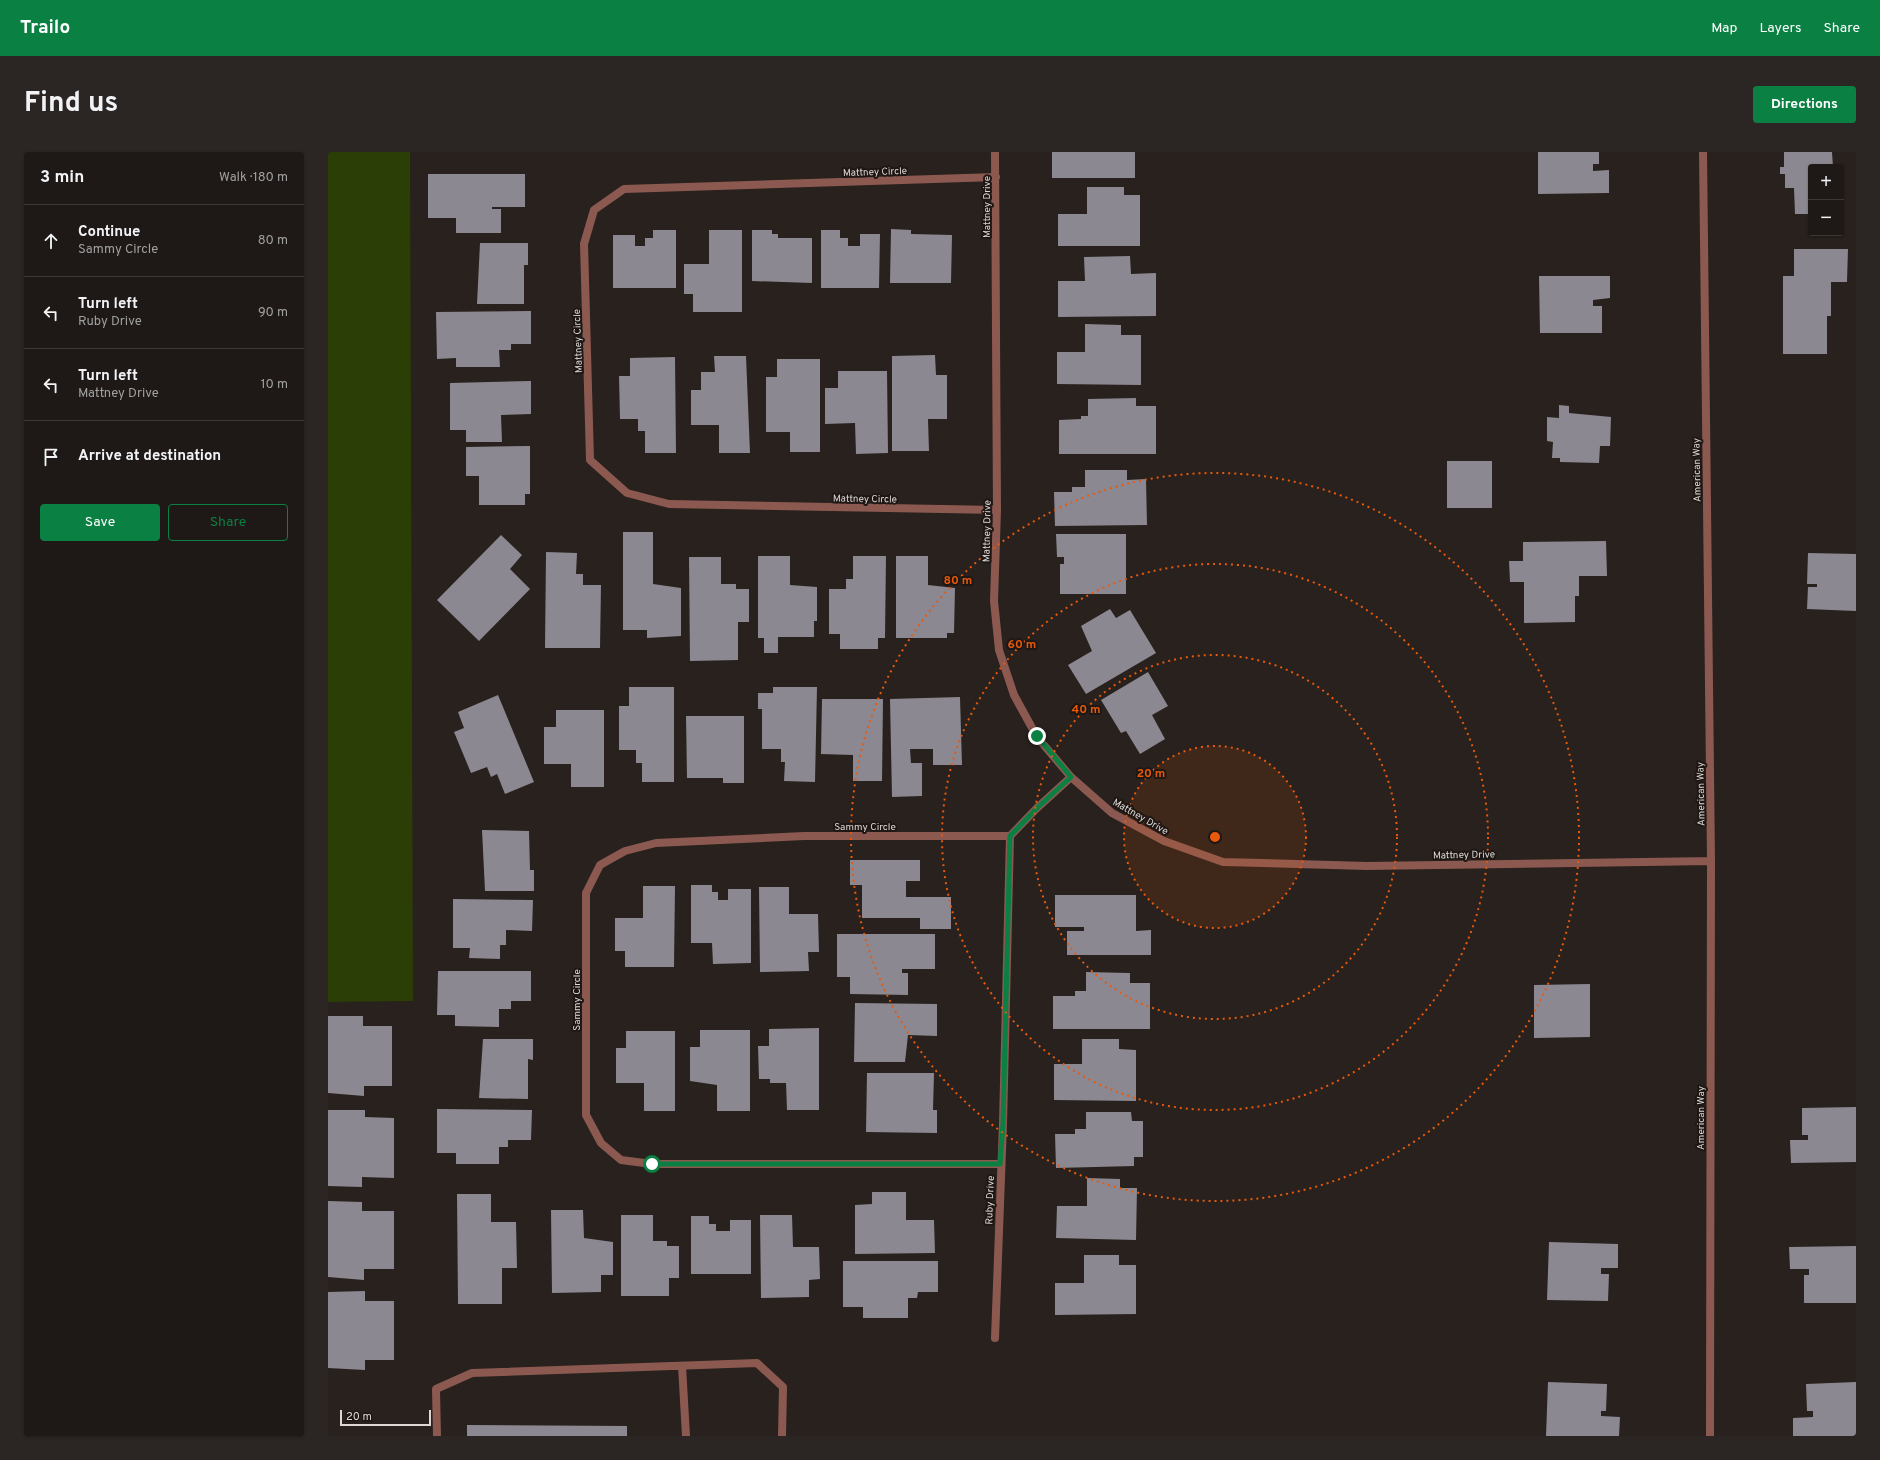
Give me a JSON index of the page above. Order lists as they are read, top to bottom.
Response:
{
  "streets": {
    "street": [
      "Mattney Circle",
      "Mattney Drive",
      "American Way",
      "Sammy Circle",
      "Ruby Drive"
    ]
  },
  "crossings": [
    ["Mattney Circle", "Mattney Drive"],
    ["Mattney Drive", "American Way"],
    ["Sammy Circle", "Ruby Drive"]
  ],
  "scale_bar": "20 m",
  "page": {
    "header": "Trailo",
    "nav": ["Map", "Layers", "Share"],
    "title": "Find us",
    "buttons": [
      "Directions",
      ["Save", "Share"]
    ],
    "heading": ["3 min", "Walk · 180 m"],
    "map_buttons": ["+", "−"],
    "list": [
      ["Continue", "Sammy Circle", "80 m"],
      ["Turn left", "Ruby Drive", "90 m"],
      ["Turn left", "Mattney Drive", "10 m"],
      "Arrive at destination"
    ],
    "scale": "20 m"
  },
  "rings": [
    "80 m",
    "60 m",
    "40 m",
    "20 m"
  ]
}
